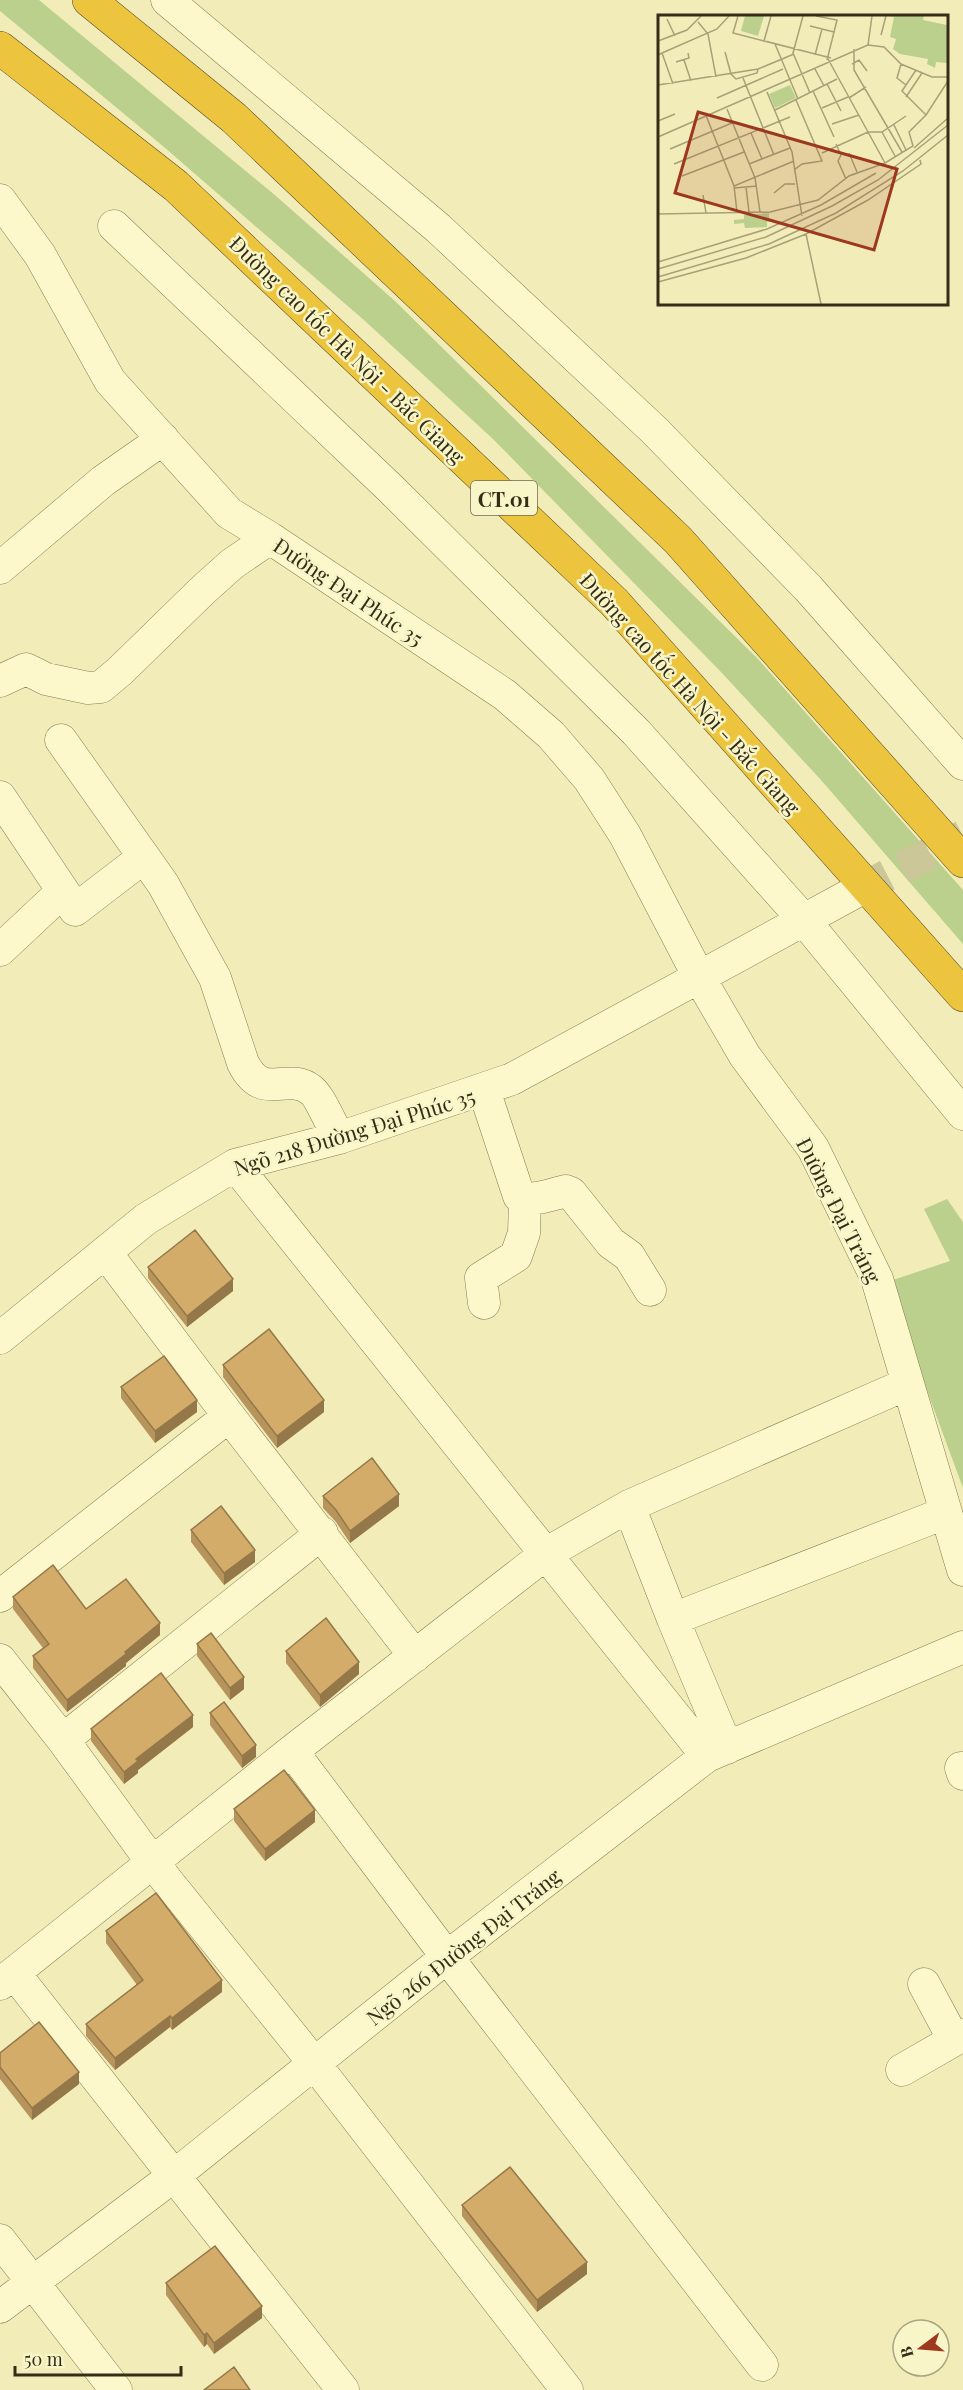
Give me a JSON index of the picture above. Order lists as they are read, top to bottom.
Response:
{
  "streets": {
    "highway": ["Đường cao tốc Hà Nội - Bắc Giang", "CT.01"],
    "street": [
      "Đường Đại Phúc 35",
      "Ngõ 218 Đường Đại Phúc 35",
      "Đường Đại Tráng",
      "Ngõ 266 Đường Đại Tráng"
    ]
  },
  "crossings": [
    ["Đường Đại Phúc 35", "Ngõ 218 Đường Đại Phúc 35"],
    ["Đường Đại Phúc 35", "Đường Đại Tráng"],
    ["Ngõ 218 Đường Đại Phúc 35", "Đường Đại Tráng"]
  ],
  "scale_bar": "50 m",
  "north": "left"
}
